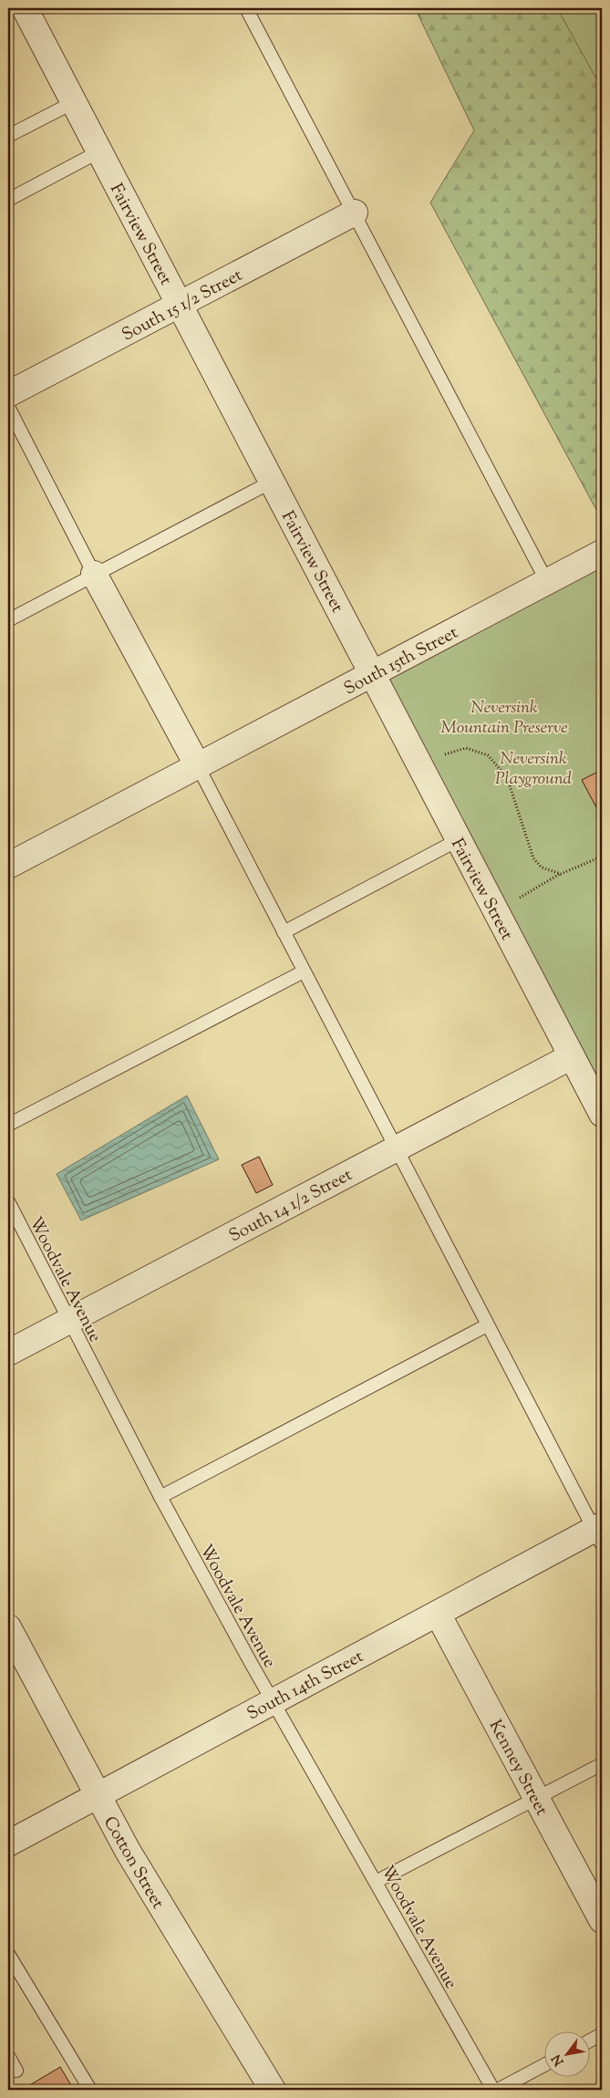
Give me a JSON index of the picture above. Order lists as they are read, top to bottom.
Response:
{
  "streets": {
    "street": [
      "Fairview Street",
      "South 15 1/2 Street",
      "South 15th Street",
      "South 14 1/2 Street",
      "South 14th Street",
      "Kenney Street",
      "Cotton Street"
    ],
    "lane": ["Woodvale Avenue"]
  },
  "crossings": [
    ["Fairview Street", "South 15 1/2 Street"],
    ["Fairview Street", "South 15th Street"],
    ["Fairview Street", "South 14 1/2 Street"],
    ["South 14 1/2 Street", "Woodvale Avenue"],
    ["Woodvale Avenue", "South 14th Street"],
    ["South 14th Street", "Kenney Street"],
    ["South 14th Street", "Cotton Street"]
  ],
  "parks": ["Neversink Mountain Preserve", "Neversink Playground"],
  "north": "bottom left"
}
